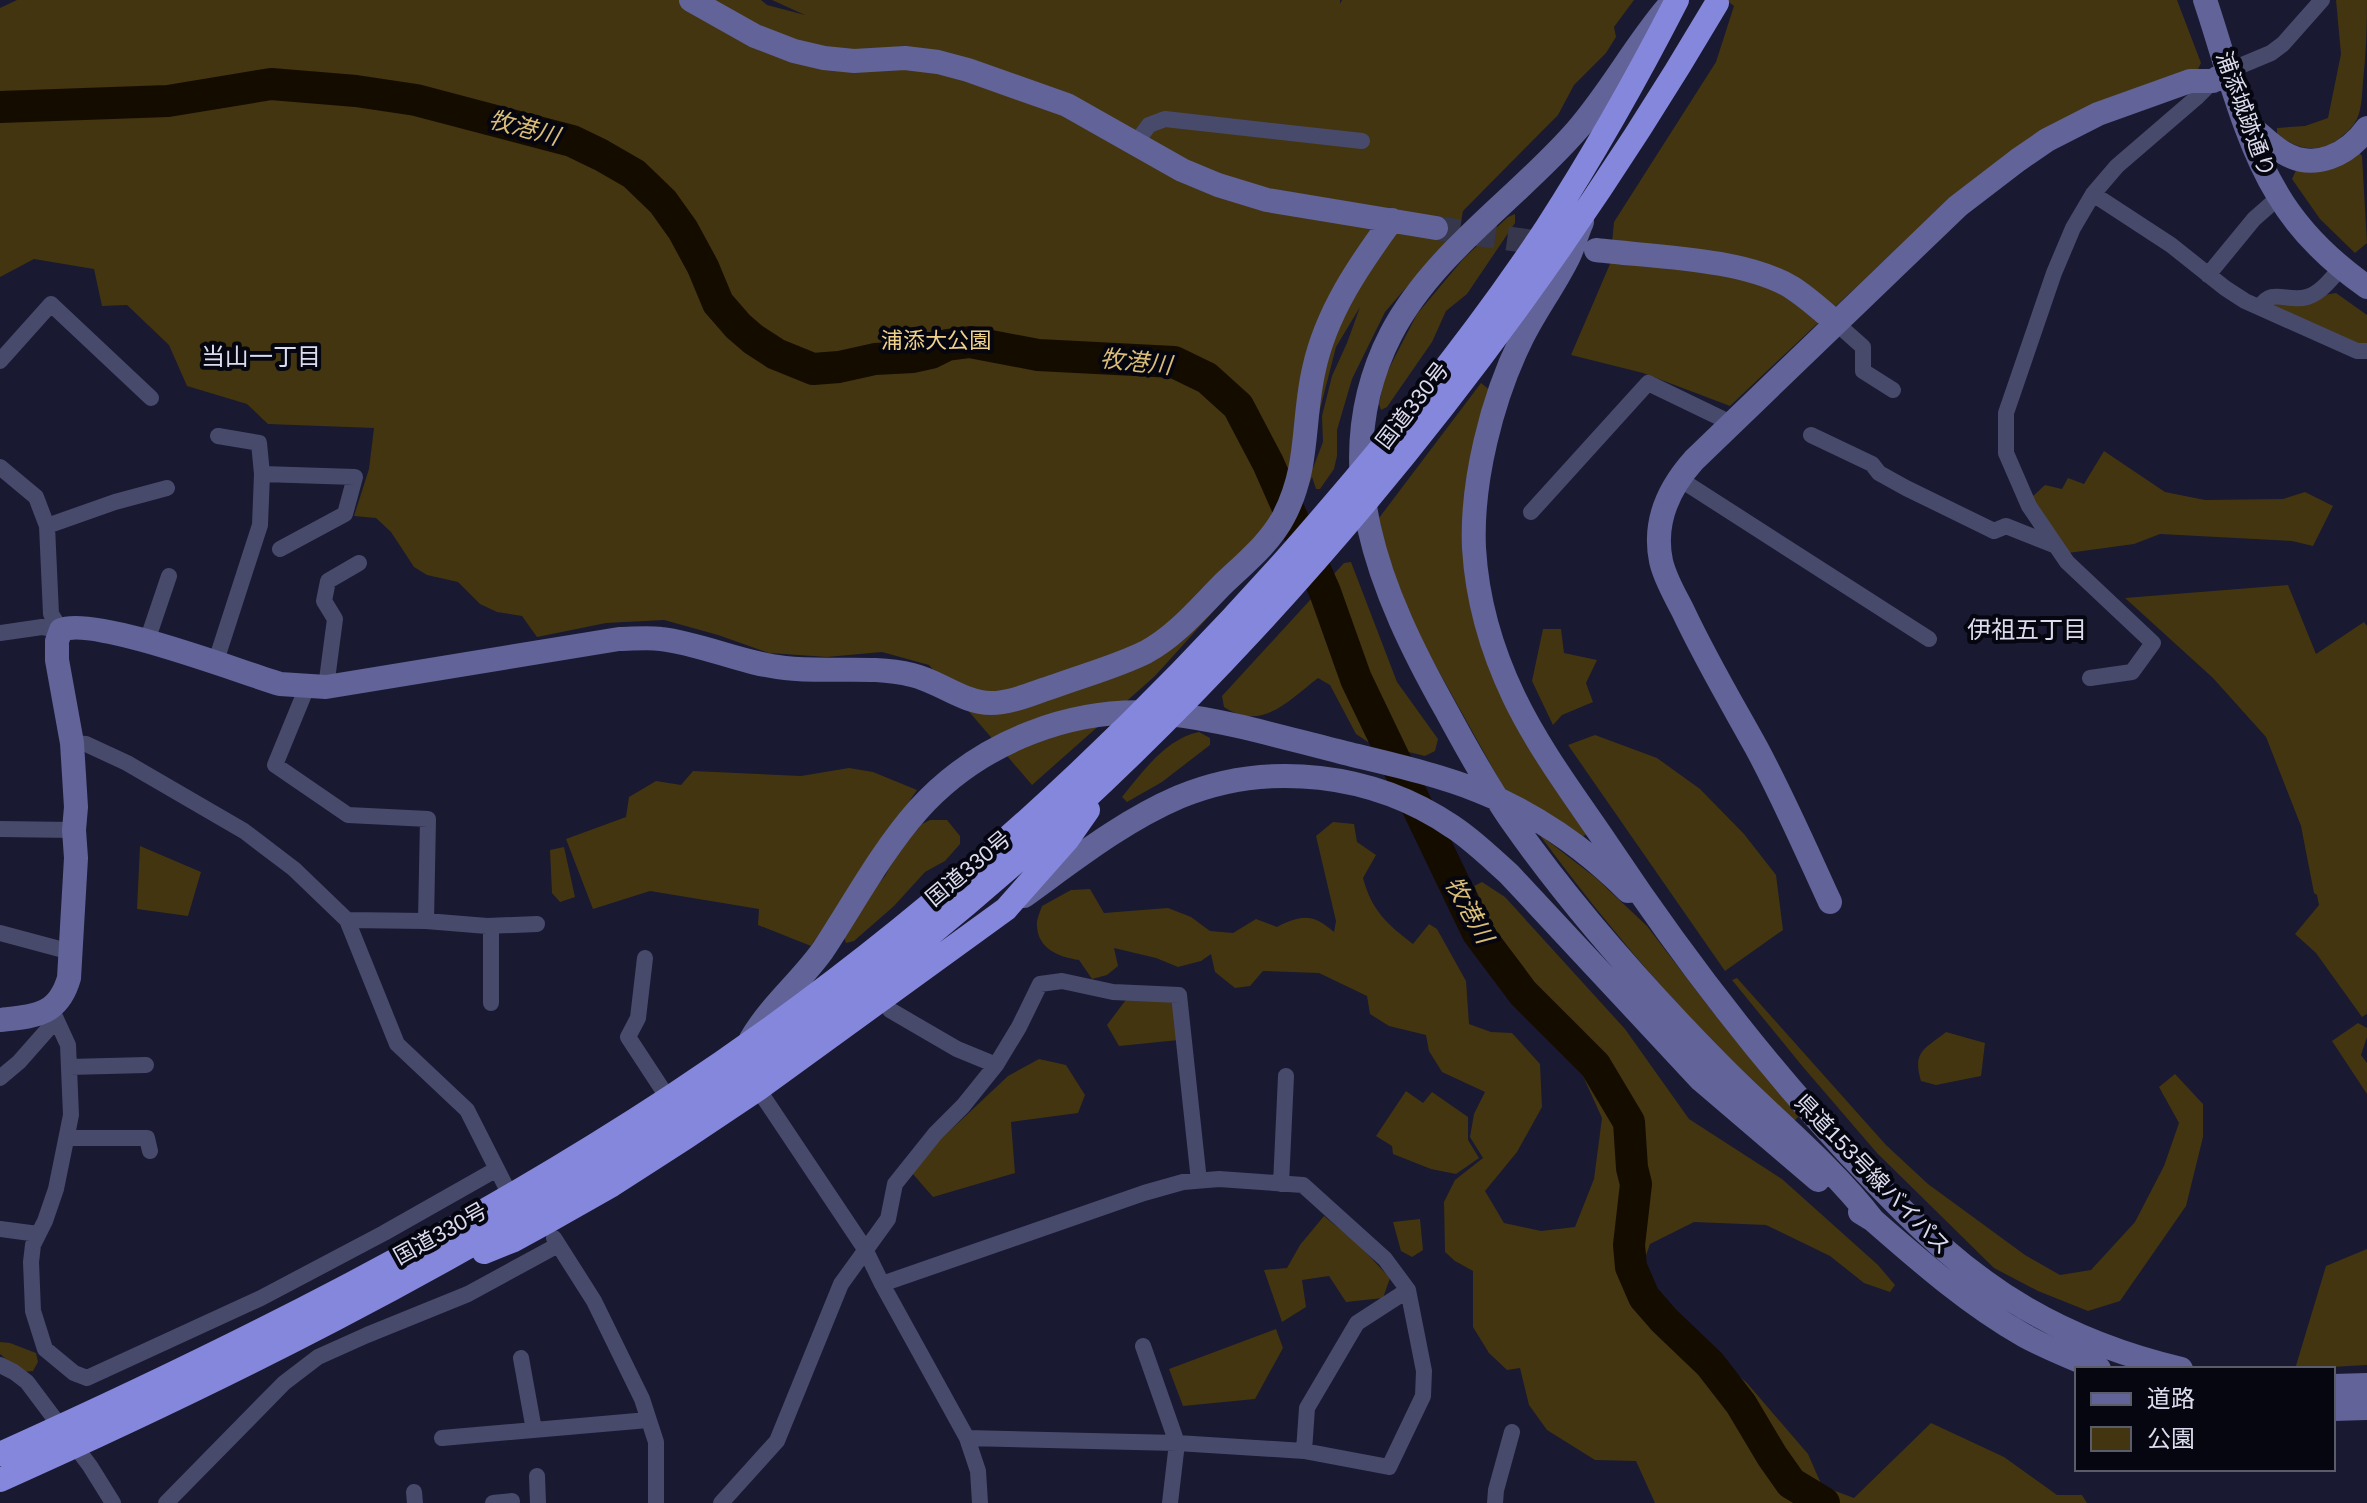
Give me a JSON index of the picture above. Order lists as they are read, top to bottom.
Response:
{
  "streets": {
    "highway": ["国道330号"],
    "main road": ["浦添城跡通り", "県道153号線バイパス"]
  },
  "districts": ["当山一丁目", "伊祖五丁目"],
  "water": ["牧港川"],
  "parks": ["浦添大公園"],
  "legend": ["道路", "公園"]
}
